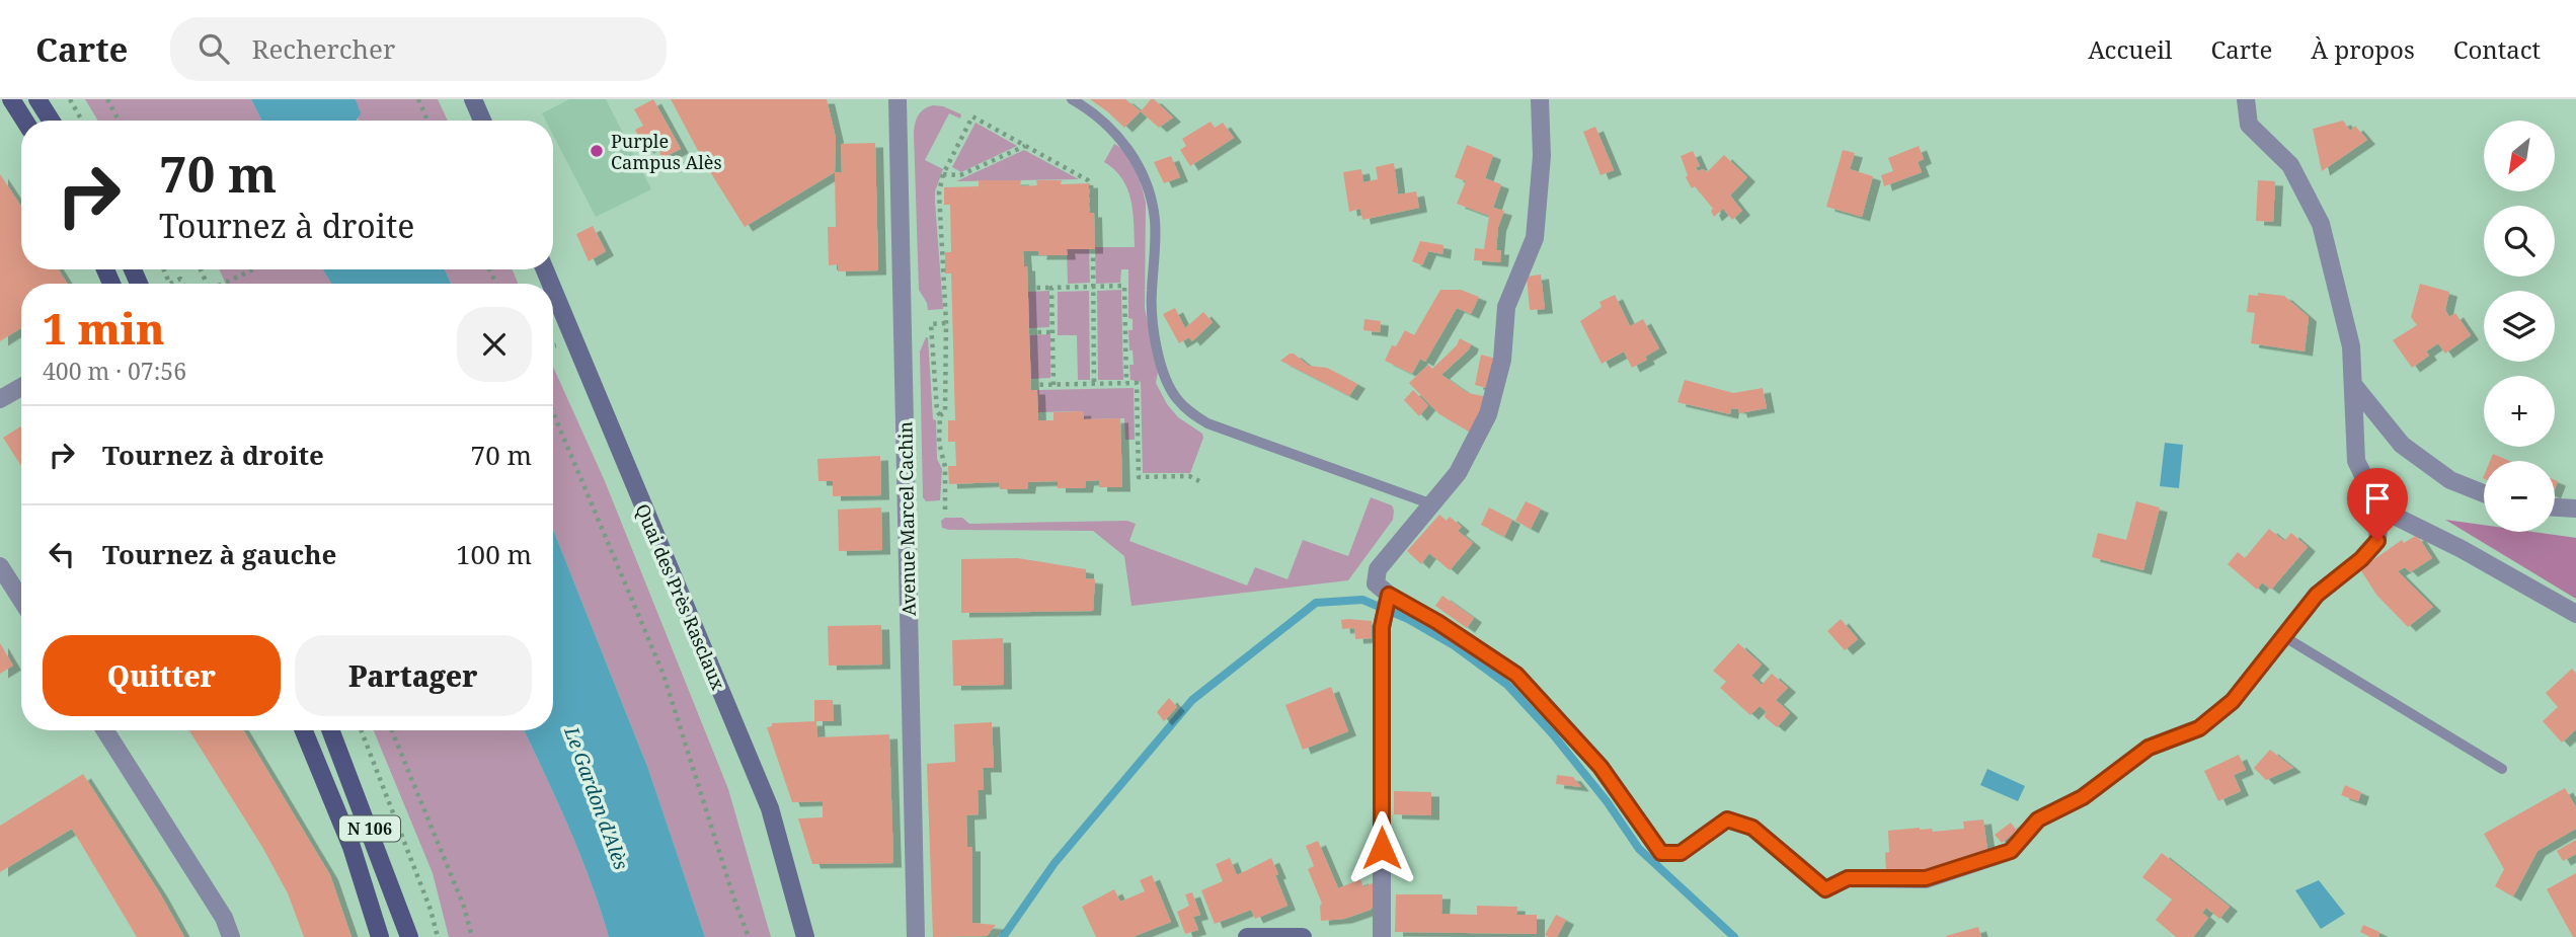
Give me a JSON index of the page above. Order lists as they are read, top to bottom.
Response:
{
  "streets": {
    "main road": ["Quai des Près Rasclaux", "N 106"],
    "street": ["Avenue Marcel Cachin"]
  },
  "water": ["Le Gardon d'Alès"],
  "places": ["Purple Campus Alès"],
  "north": "bottom left",
  "page": {
    "header": "Carte",
    "search": "Rechercher",
    "nav": [
      "Accueil",
      "Carte",
      "À propos",
      "Contact"
    ],
    "map_buttons": ["+", "−"],
    "turn": ["70 m", "Tournez à droite"],
    "heading": ["1 min", "400 m · 07:56"],
    "list": [
      {
        "name": "Tournez à droite",
        "value": "70 m"
      },
      {
        "name": "Tournez à gauche",
        "value": "100 m"
      }
    ],
    "buttons": ["Quitter", "Partager"]
  }
}
